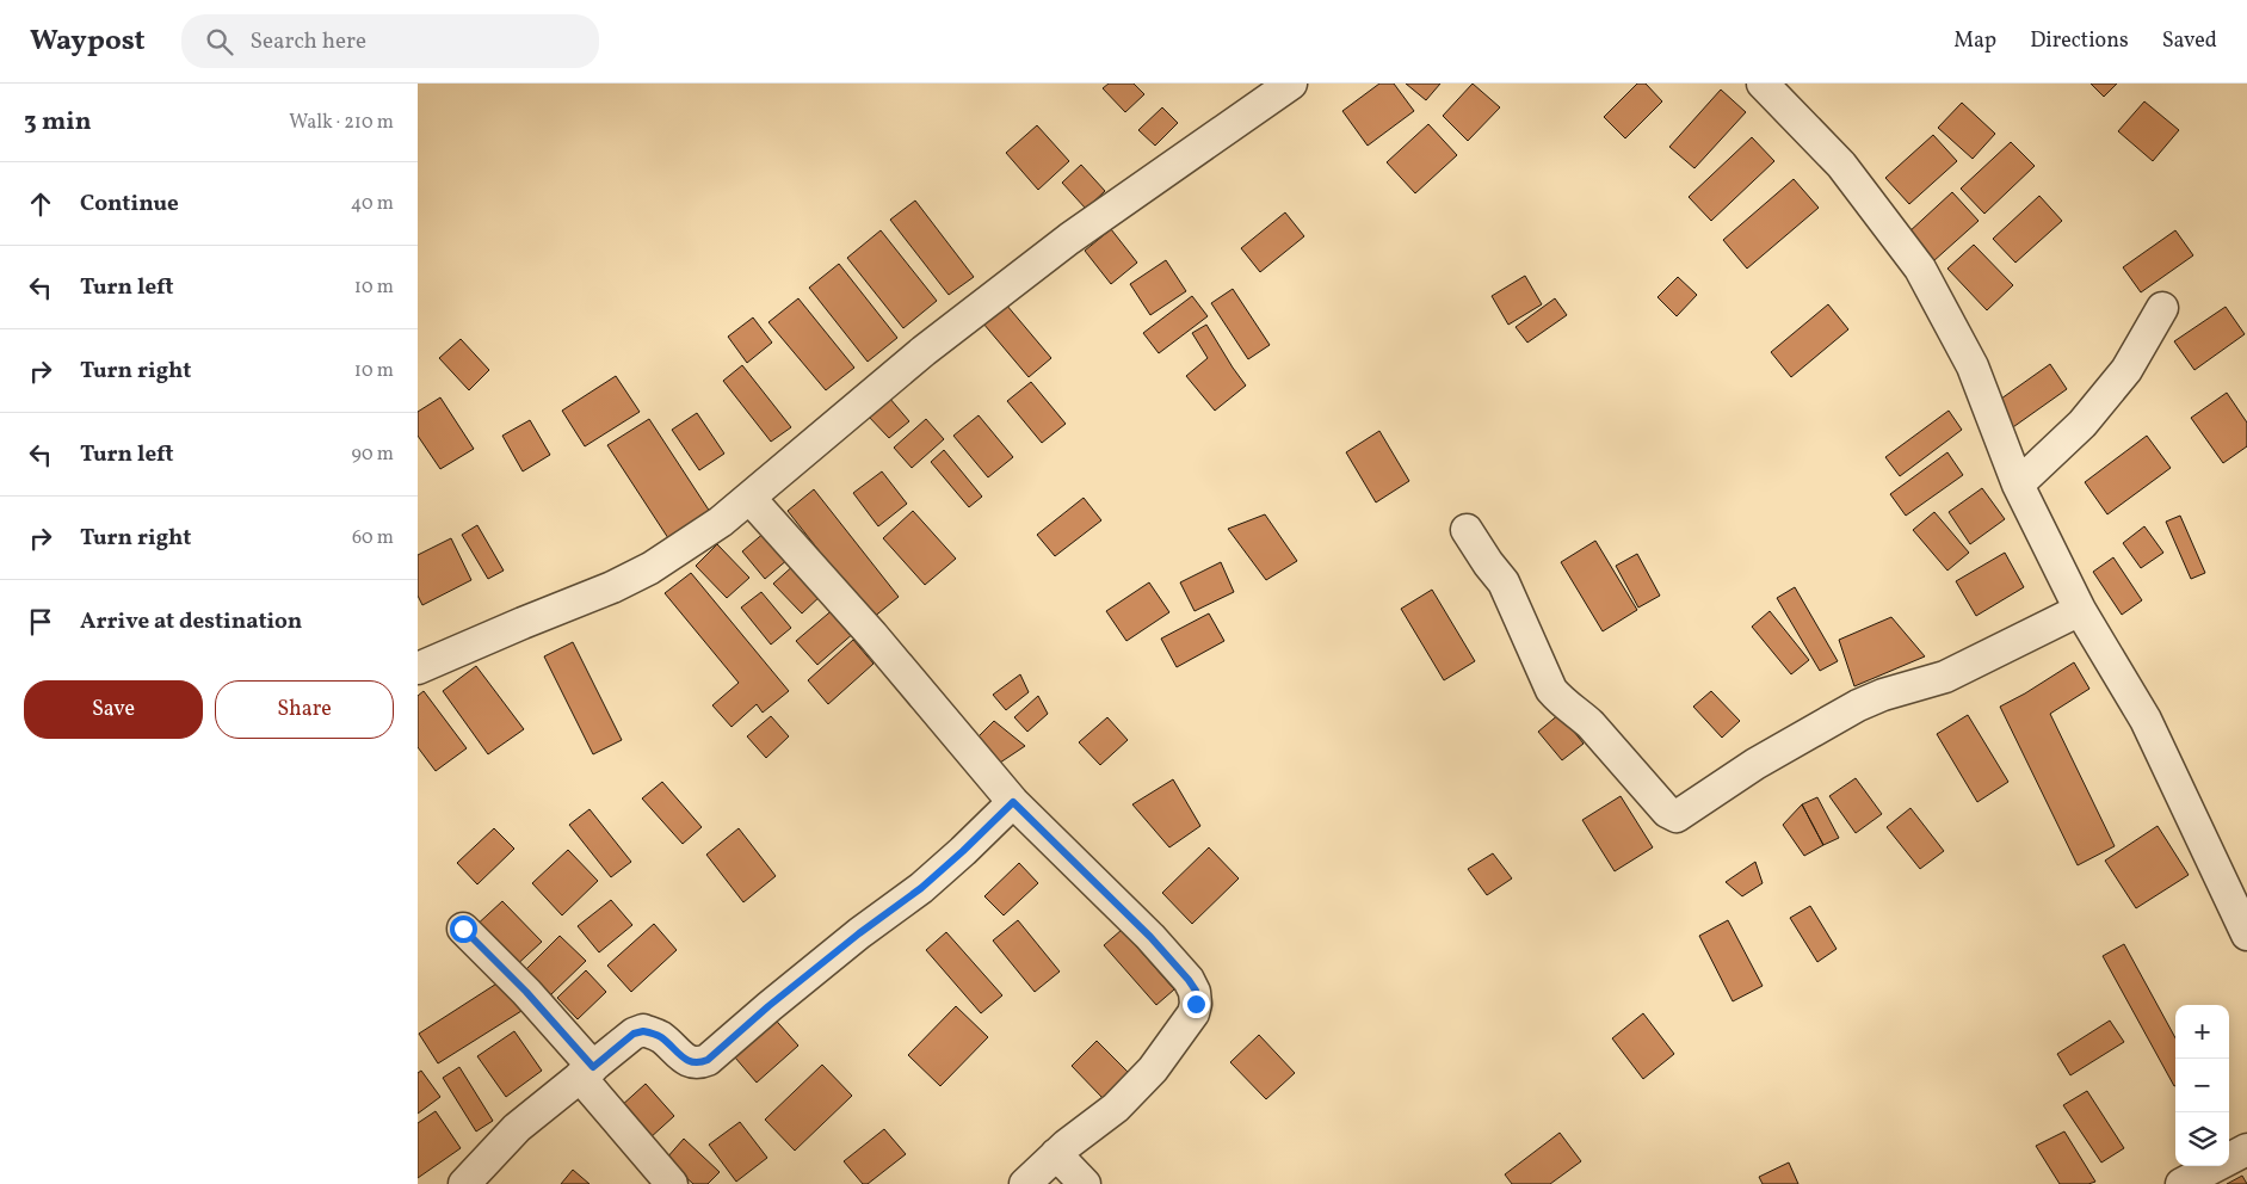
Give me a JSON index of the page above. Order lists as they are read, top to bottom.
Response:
{
  "page": {
    "header": "Waypost",
    "search": "Search here",
    "nav": ["Map", "Directions", "Saved"],
    "heading": ["3 min", "Walk · 210 m"],
    "list": [
      ["Continue", "40 m"],
      ["Turn left", "10 m"],
      ["Turn right", "10 m"],
      ["Turn left", "90 m"],
      ["Turn right", "60 m"],
      "Arrive at destination"
    ],
    "buttons": ["Save", "Share"],
    "map_buttons": ["+", "−"]
  }
}
